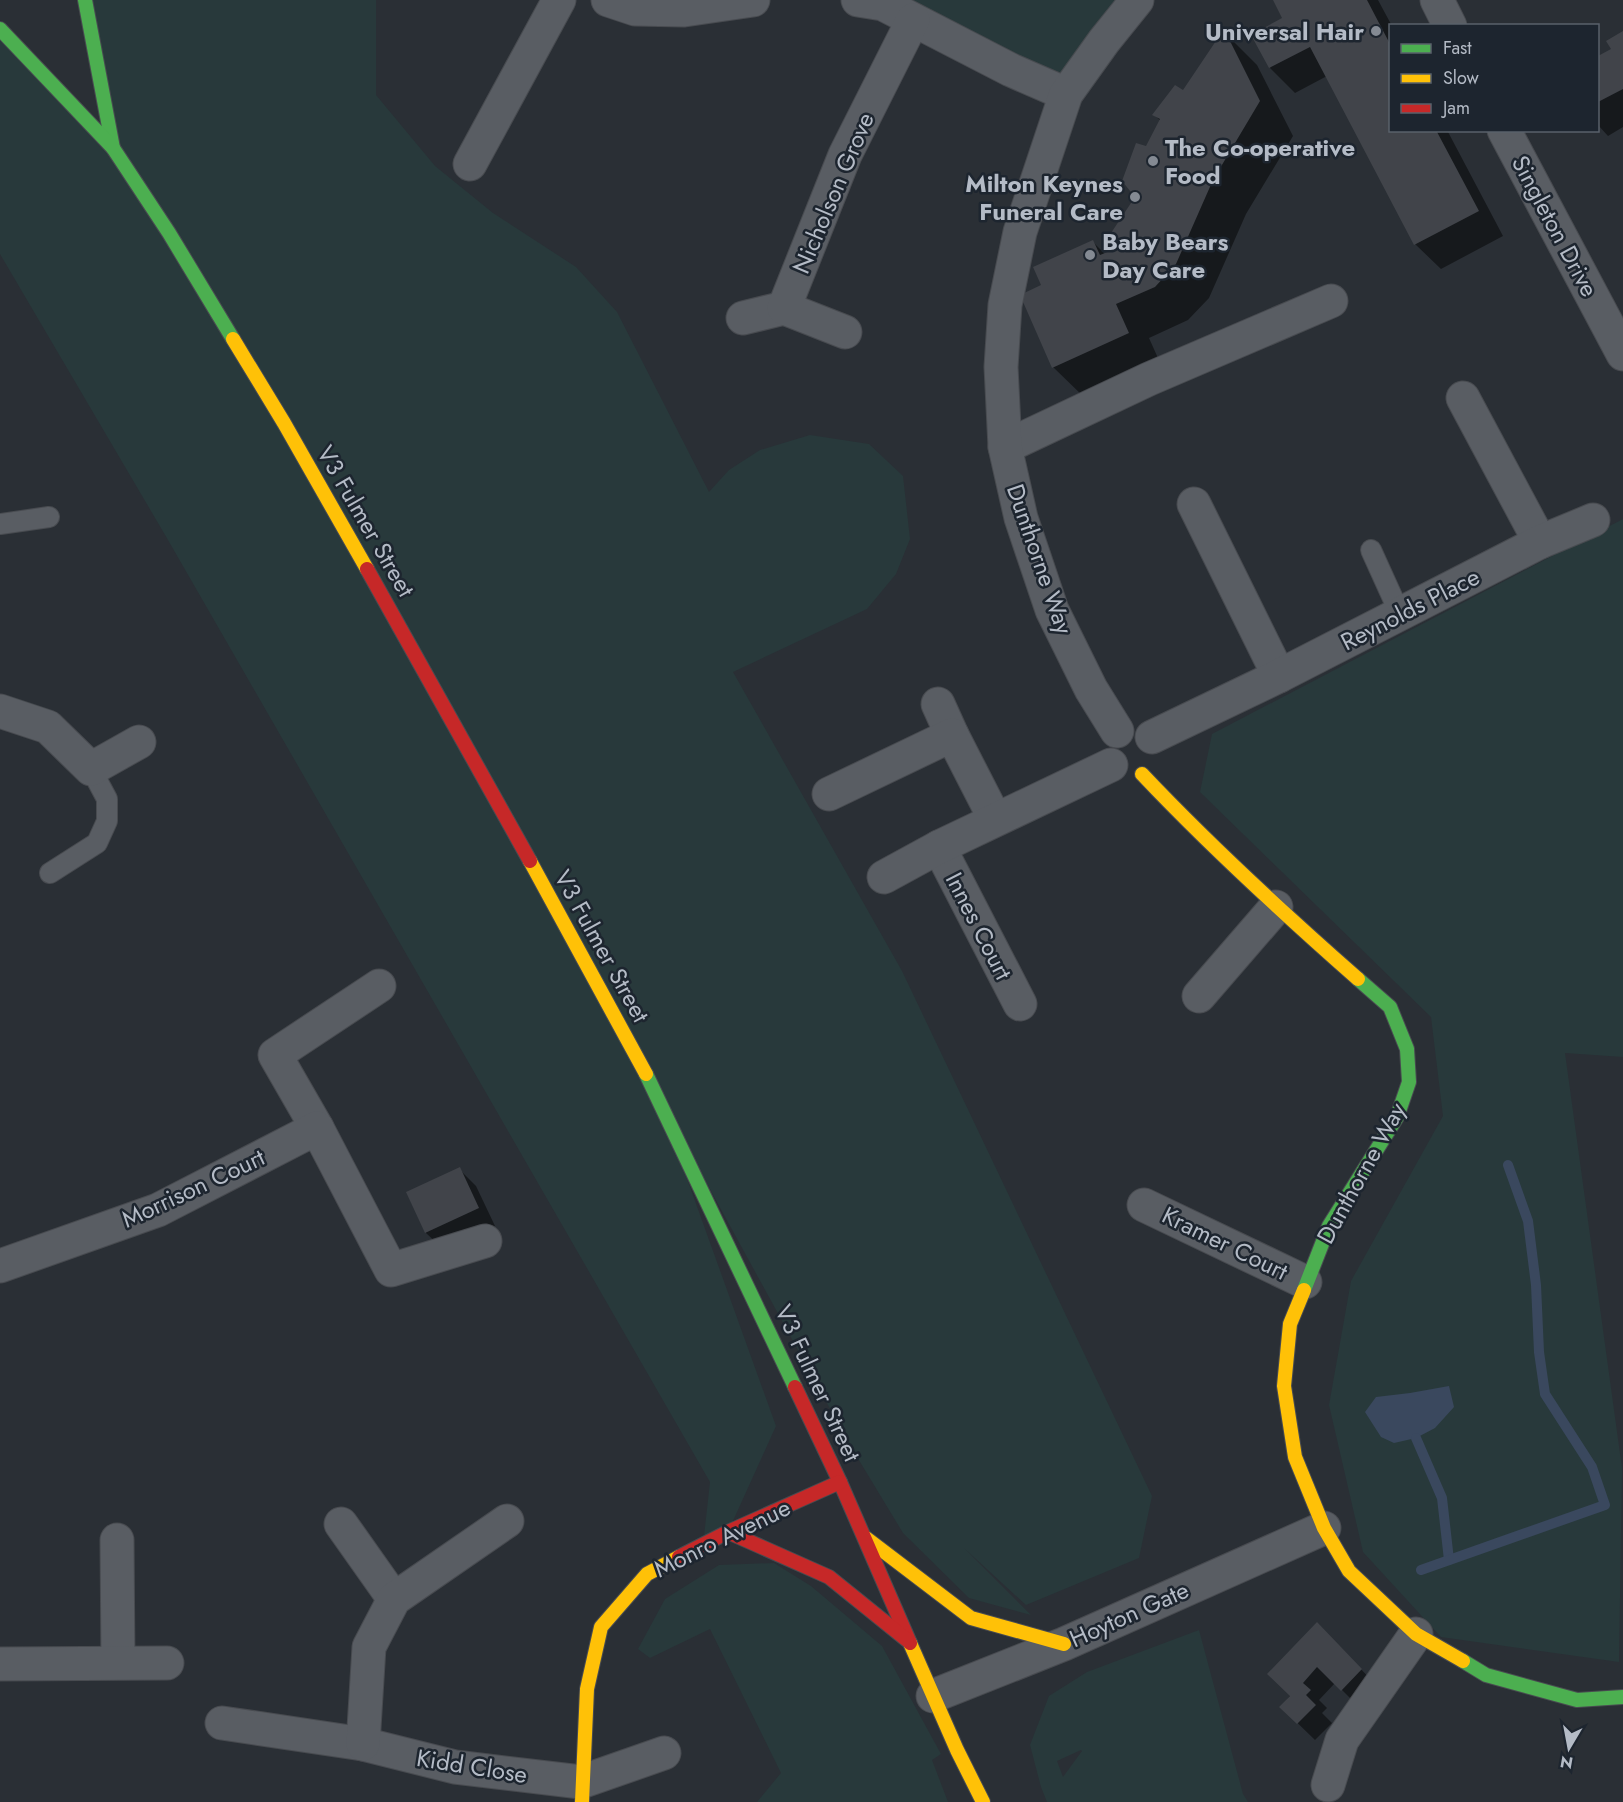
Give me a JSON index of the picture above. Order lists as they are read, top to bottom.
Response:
{
  "streets": {
    "street": [
      "Nicholson Grove",
      "Singleton Drive",
      "V3 Fulmer Street",
      "Dunthorne Way",
      "Reynolds Place",
      "Innes Court",
      "Morrison Court",
      "Kramer Court",
      "Monro Avenue",
      "Hoyton Gate",
      "Kidd Close"
    ]
  },
  "crossings": [
    ["V3 Fulmer Street", "Monro Avenue"],
    ["V3 Fulmer Street", "Hoyton Gate"],
    ["Dunthorne Way", "Reynolds Place"],
    ["Dunthorne Way", "Innes Court"],
    ["Dunthorne Way", "Kramer Court"],
    ["Dunthorne Way", "Hoyton Gate"],
    ["Reynolds Place", "Innes Court"],
    ["Monro Avenue", "Kidd Close"]
  ],
  "places": [
    "Universal Hair",
    "The Co-operative Food",
    "Milton Keynes Funeral Care",
    "Baby Bears Day Care"
  ],
  "legend": ["Fast", "Slow", "Jam"],
  "north": "bottom"
}
